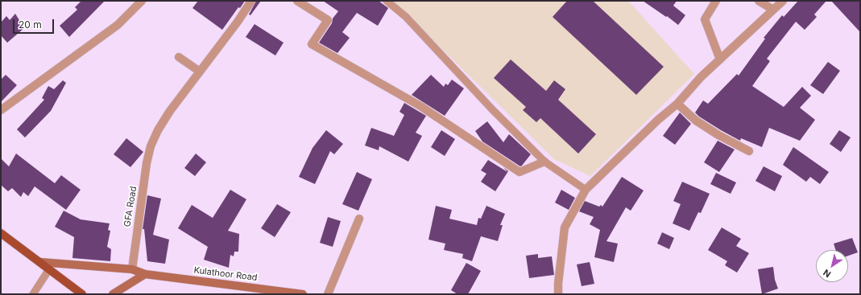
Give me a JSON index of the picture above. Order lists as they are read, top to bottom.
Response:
{
  "streets": {
    "main road": ["Kulathoor Road"],
    "street": ["GFA Road"]
  },
  "crossings": [
    ["GFA Road", "Kulathoor Road"]
  ],
  "scale_bar": "20 m",
  "north": "bottom left"
}
